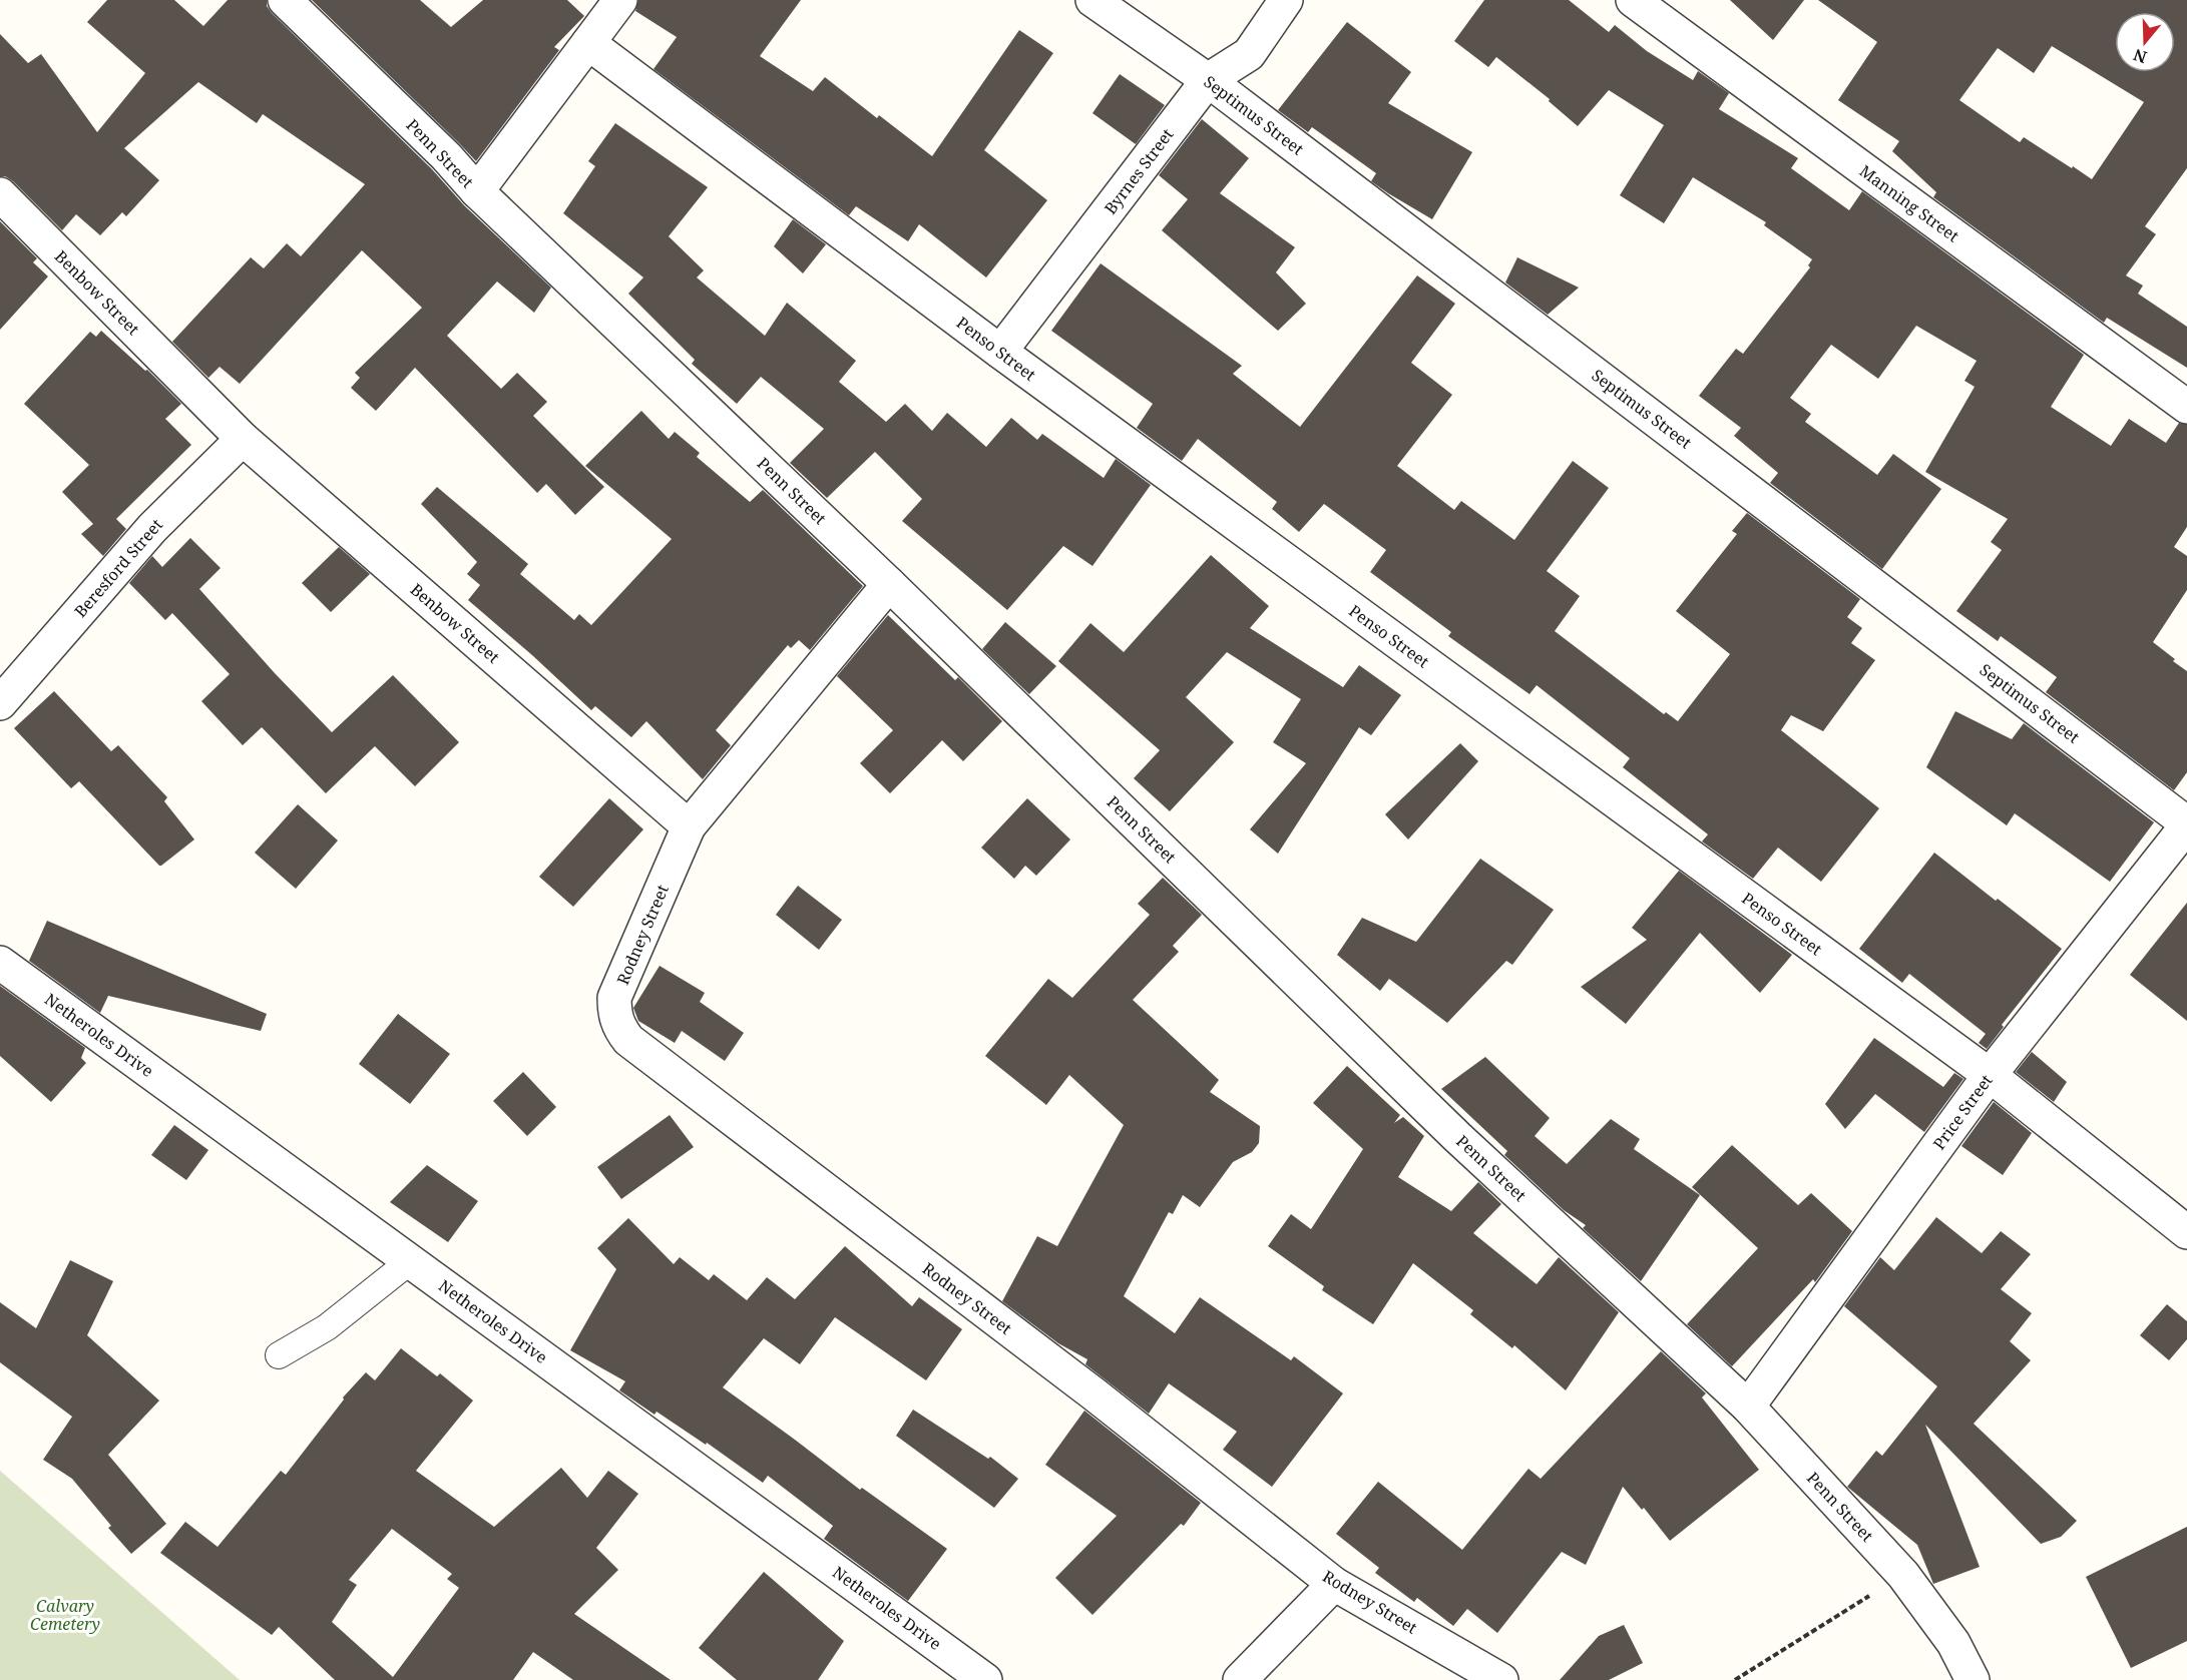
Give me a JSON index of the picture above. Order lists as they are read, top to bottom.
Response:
{
  "streets": {
    "street": [
      "Septimus Street",
      "Penn Street",
      "Byrnes Street",
      "Manning Street",
      "Benbow Street",
      "Penso Street",
      "Beresford Street",
      "Rodney Street",
      "Netheroles Drive",
      "Price Street"
    ]
  },
  "crossings": [
    ["Septimus Street", "Byrnes Street"],
    ["Septimus Street", "Price Street"],
    ["Penn Street", "Price Street"],
    ["Byrnes Street", "Penso Street"],
    ["Benbow Street", "Beresford Street"],
    ["Benbow Street", "Rodney Street"],
    ["Penso Street", "Price Street"]
  ],
  "parks": ["Calvary Cemetery"],
  "north": "bottom"
}
